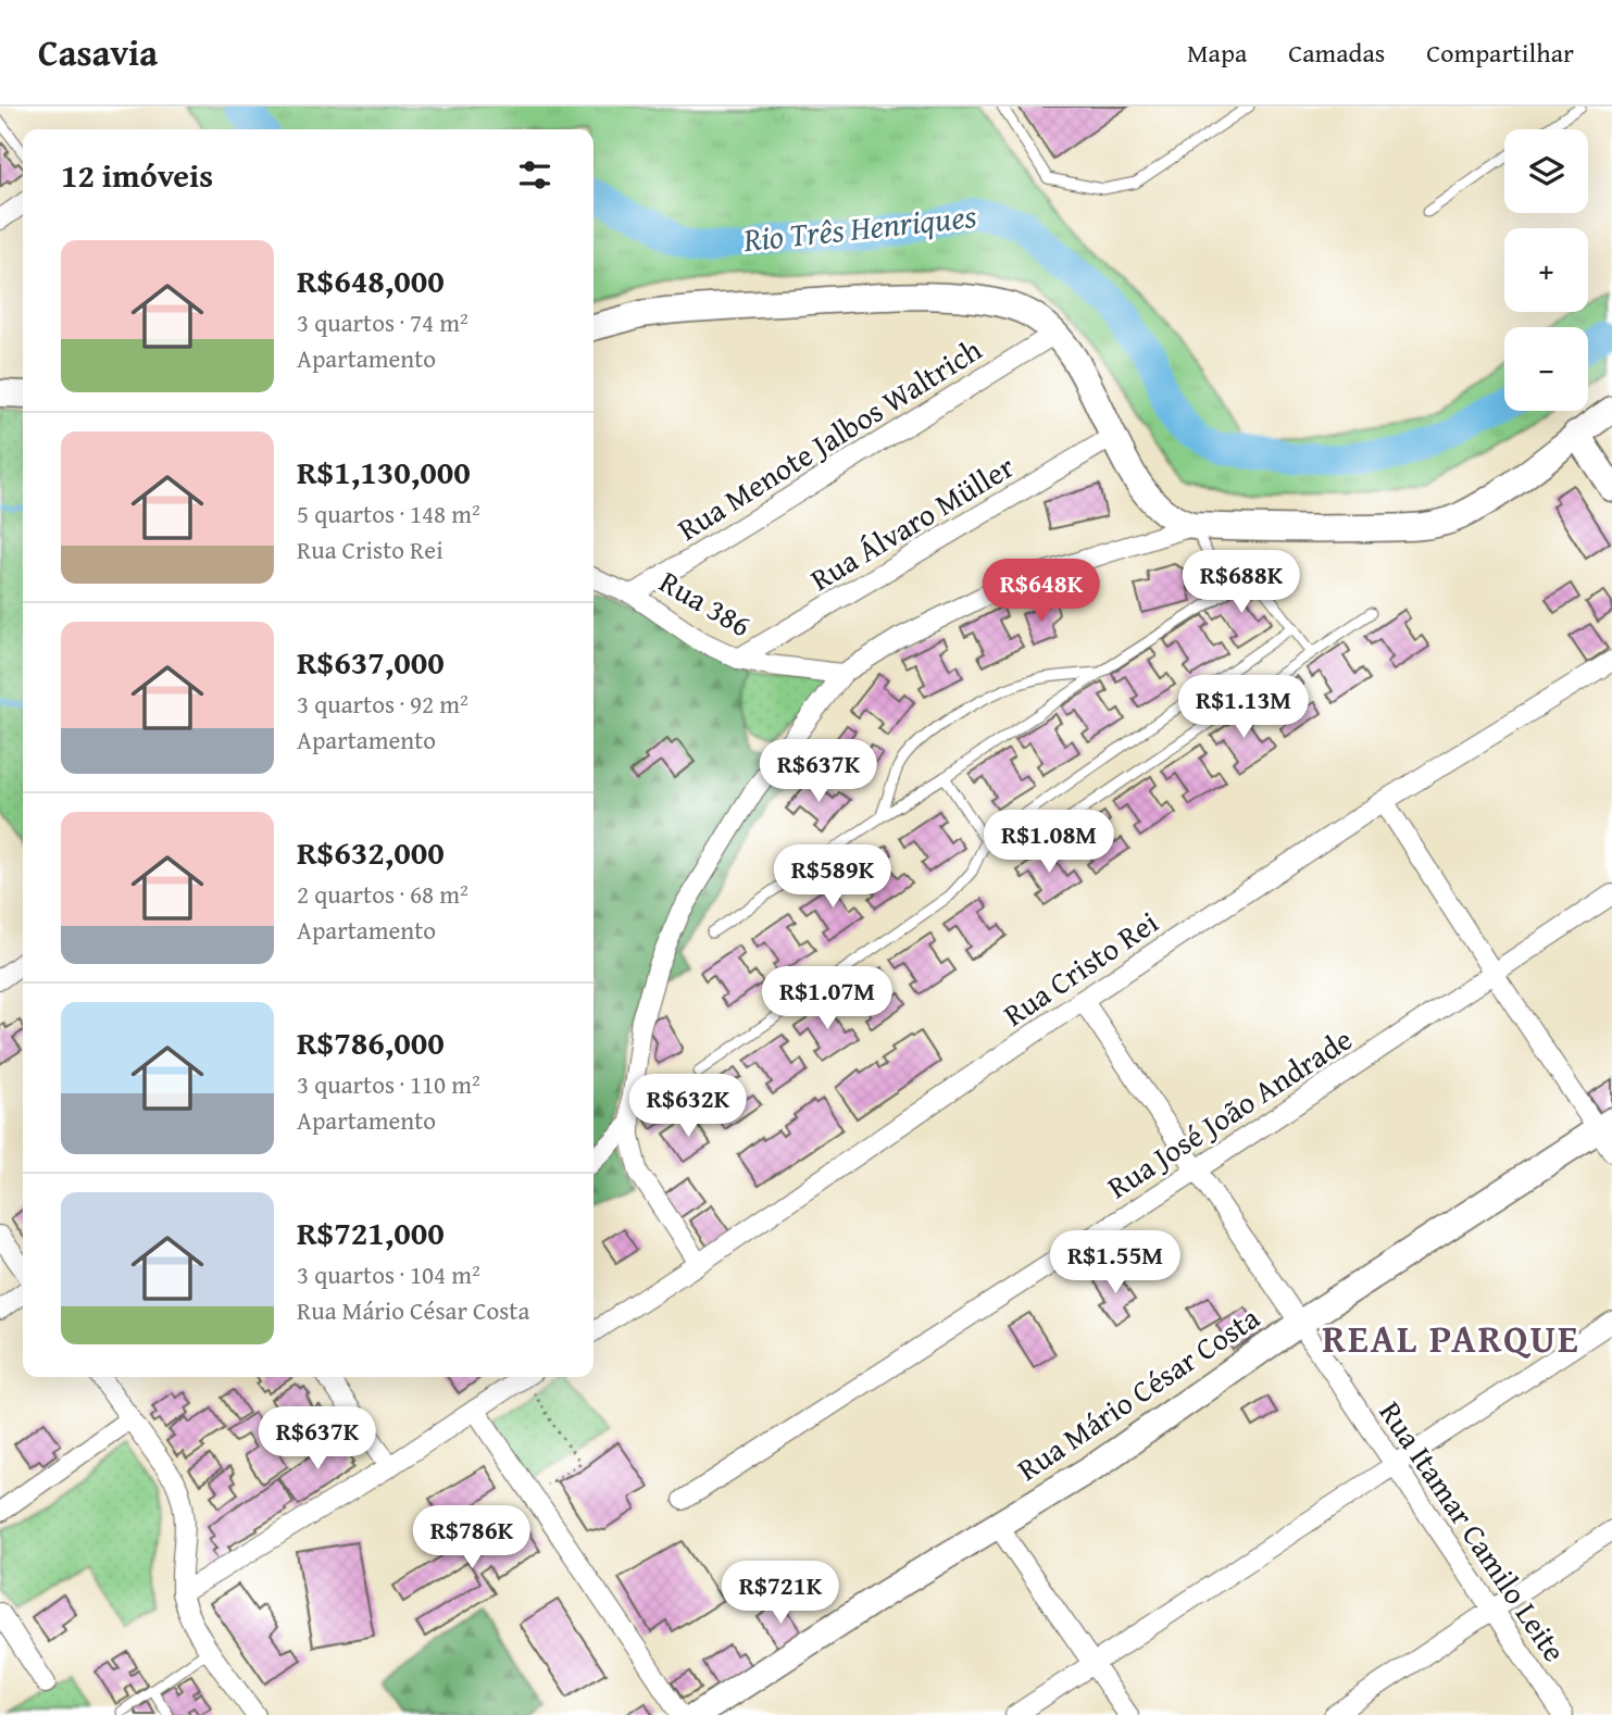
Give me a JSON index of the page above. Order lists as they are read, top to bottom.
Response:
{
  "streets": {
    "main road": ["Rua Mário César Costa"],
    "street": [
      "Rua Menote Jalbos Waltrich",
      "Rua Álvaro Müller",
      "Rua 386",
      "Rua Cristo Rei",
      "Rua José João Andrade",
      "Rua Itamar Camilo Leite"
    ]
  },
  "crossings": [
    ["Rua Menote Jalbos Waltrich", "Rua 386"],
    ["Rua Álvaro Müller", "Rua 386"],
    ["Rua Cristo Rei", "Rua Itamar Camilo Leite"],
    ["Rua José João Andrade", "Rua Itamar Camilo Leite"],
    ["Rua Mário César Costa", "Rua Itamar Camilo Leite"]
  ],
  "districts": ["REAL PARQUE"],
  "water": ["Rio Três Henriques"],
  "page": {
    "header": "Casavia",
    "nav": ["Mapa", "Camadas", "Compartilhar"],
    "map_buttons": ["+", "−"],
    "heading": "12 imóveis",
    "list": [
      {
        "name": "R$648,000",
        "note": "3 quartos · 74 m² · Apartamento"
      },
      {
        "name": "R$1,130,000",
        "note": "5 quartos · 148 m² · Rua Cristo Rei"
      },
      {
        "name": "R$637,000",
        "note": "3 quartos · 92 m² · Apartamento"
      },
      {
        "name": "R$632,000",
        "note": "2 quartos · 68 m² · Apartamento"
      },
      {
        "name": "R$786,000",
        "note": "3 quartos · 110 m² · Apartamento"
      },
      {
        "name": "R$721,000",
        "note": "3 quartos · 104 m² · Rua Mário César Costa"
      }
    ],
    "price": [
      "R$688K",
      "R$648K",
      "R$1.13M",
      "R$637K",
      "R$1.08M",
      "R$589K",
      "R$1.07M",
      "R$632K",
      "R$1.55M",
      "R$637K",
      "R$786K",
      "R$721K"
    ]
  }
}
